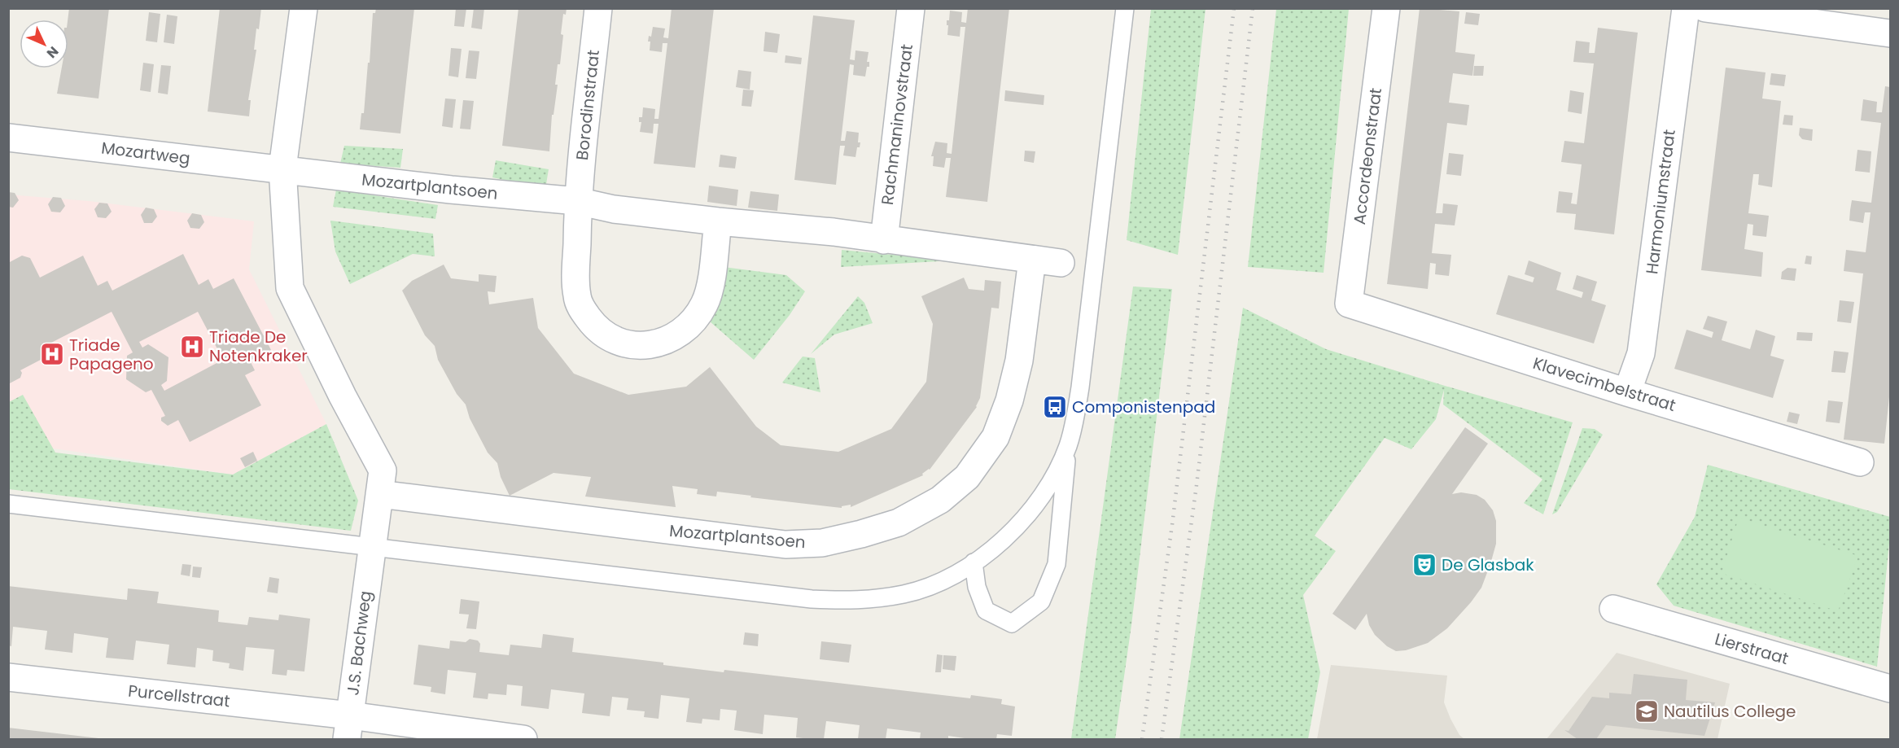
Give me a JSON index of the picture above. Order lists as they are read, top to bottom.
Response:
{
  "streets": {
    "street": [
      "Borodinstraat",
      "Rachmaninovstraat",
      "Mozartweg",
      "Accordeonstraat",
      "Mozartplantsoen",
      "Harmoniumstraat",
      "Klavecimbelstraat",
      "J.S. Bachweg",
      "Lierstraat",
      "Purcellstraat"
    ]
  },
  "crossings": [
    ["Borodinstraat", "Mozartplantsoen"],
    ["Rachmaninovstraat", "Mozartplantsoen"],
    ["Mozartweg", "Mozartplantsoen"],
    ["Mozartweg", "J.S. Bachweg"],
    ["Accordeonstraat", "Klavecimbelstraat"],
    ["Mozartplantsoen", "J.S. Bachweg"],
    ["Harmoniumstraat", "Klavecimbelstraat"],
    ["J.S. Bachweg", "Purcellstraat"]
  ],
  "places": {
    "hospital": ["Triade De Notenkraker", "Triade Papageno"],
    "bus stop": ["Componistenpad"],
    "theatre": ["De Glasbak"],
    "school or university": ["Nautilus College"]
  },
  "north": "bottom right"
}
